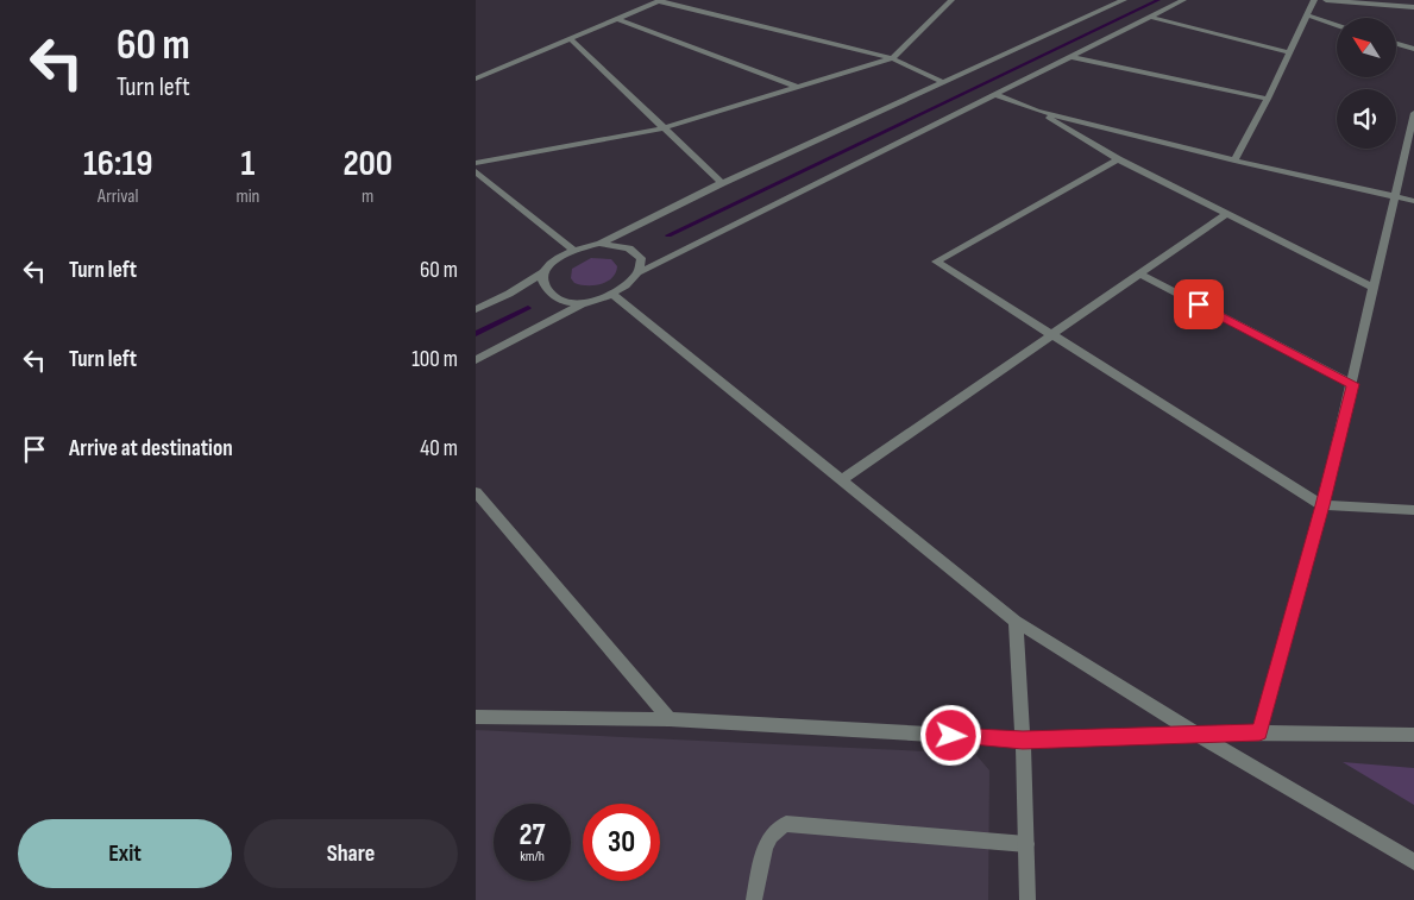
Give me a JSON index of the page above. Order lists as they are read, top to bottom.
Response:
{
  "north": "top left",
  "page": {
    "turn": ["60 m", "Turn left"],
    "eta": [
      "16:19",
      "Arrival",
      "1",
      "min",
      "200",
      "m"
    ],
    "list": [
      {
        "name": "Turn left",
        "value": "60 m"
      },
      {
        "name": "Turn left",
        "value": "100 m"
      },
      {
        "name": "Arrive at destination",
        "value": "40 m"
      }
    ],
    "speed": "27 km/h",
    "limit": "30",
    "buttons": ["Exit", "Share"]
  }
}
